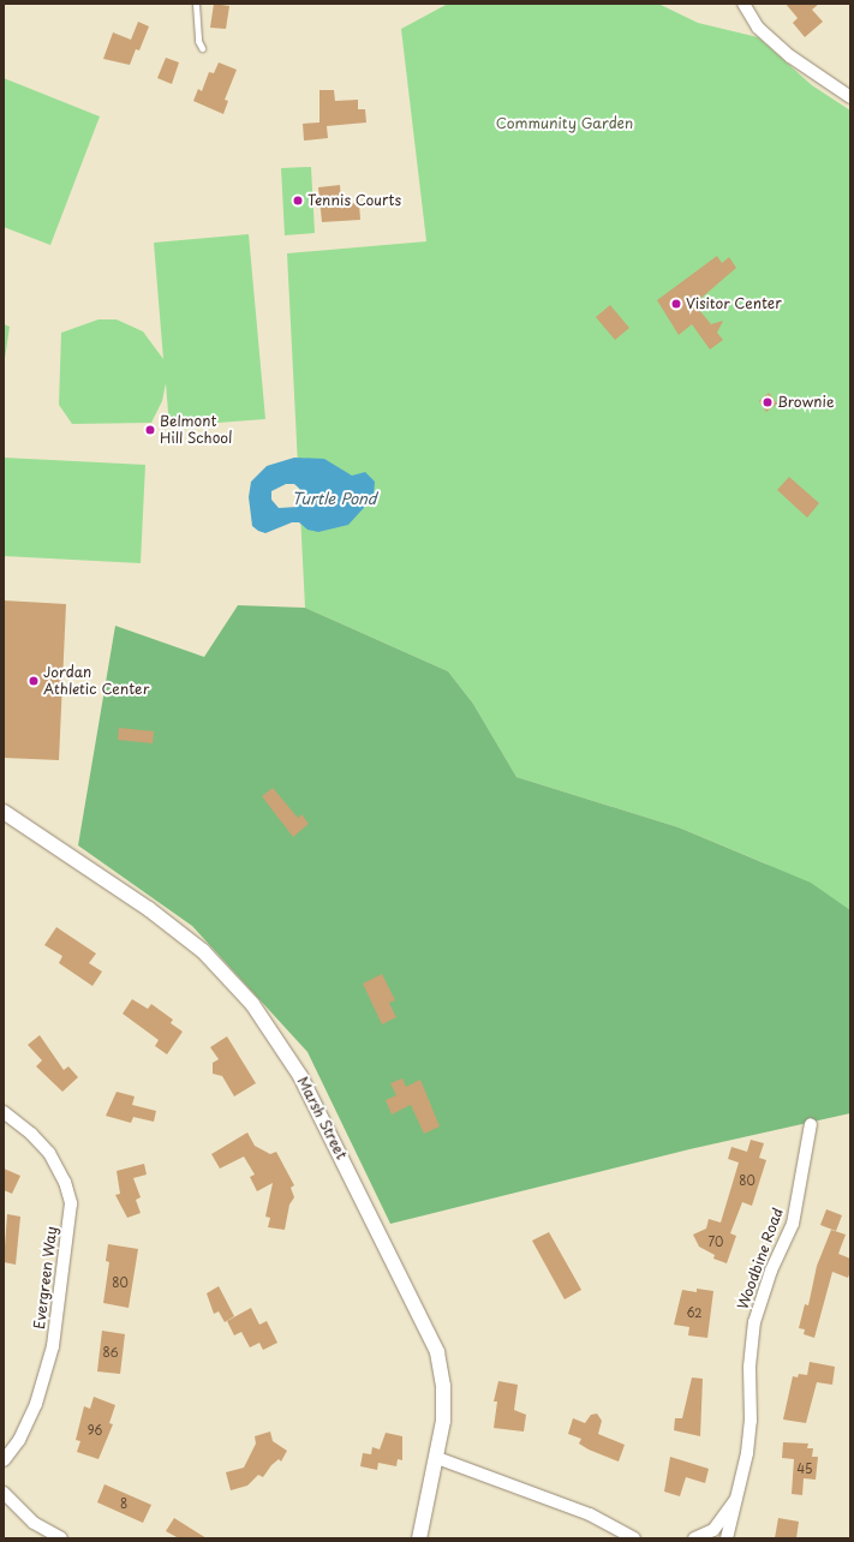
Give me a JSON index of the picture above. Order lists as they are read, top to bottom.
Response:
{
  "streets": {
    "street": ["Marsh Street", "Woodbine Road", "Evergreen Way"]
  },
  "water": ["Turtle Pond"],
  "parks": ["Community Garden"],
  "places": [
    "Tennis Courts",
    "Visitor Center",
    "Brownie",
    "Belmont Hill School",
    "Jordan Athletic Center"
  ],
  "house_numbers": [
    "80",
    "70",
    "80",
    "62",
    "86",
    "96",
    "45",
    "8"
  ]
}
